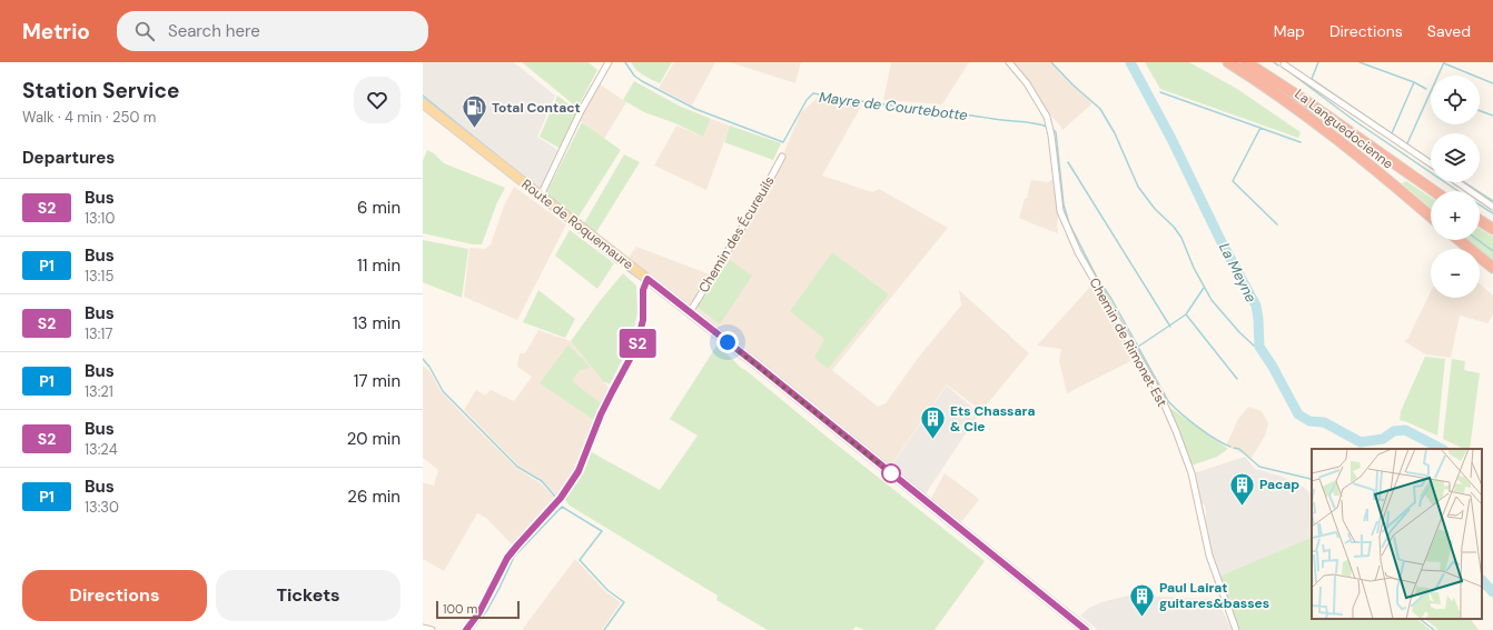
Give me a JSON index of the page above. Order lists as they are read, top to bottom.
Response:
{
  "streets": {
    "highway": ["La Languedocienne"],
    "main road": ["Route de Roquemaure"],
    "street": ["Chemin des Écureuils", "Chemin de Rimonet Est"]
  },
  "crossings": [
    ["Route de Roquemaure", "Chemin des Écureuils"]
  ],
  "water": ["Mayre de Courtebotte", "La Meyne"],
  "places": {
    "fuel station": ["Total Contact"],
    "building": ["Ets Chassara & Cie", "Pacap", "Paul Lairat guitares&basses"]
  },
  "lines": ["bus line S2"],
  "scale_bar": "100 m",
  "page": {
    "header": "Metrio",
    "search": "Search here",
    "nav": ["Map", "Directions", "Saved"],
    "heading": [
      ["Station Service", "Walk · 4 min · 250 m"],
      "Departures"
    ],
    "on_map": "S2",
    "map_buttons": ["+", "−"],
    "list": [
      {
        "mark": "S2",
        "name": "Bus",
        "note": "13:10",
        "value": "6 min"
      },
      {
        "mark": "P1",
        "name": "Bus",
        "note": "13:15",
        "value": "11 min"
      },
      {
        "mark": "S2",
        "name": "Bus",
        "note": "13:17",
        "value": "13 min"
      },
      {
        "mark": "P1",
        "name": "Bus",
        "note": "13:21",
        "value": "17 min"
      },
      {
        "mark": "S2",
        "name": "Bus",
        "note": "13:24",
        "value": "20 min"
      },
      {
        "mark": "P1",
        "name": "Bus",
        "note": "13:30",
        "value": "26 min"
      }
    ],
    "buttons": ["Directions", "Tickets"],
    "scale": "100 m"
  }
}
